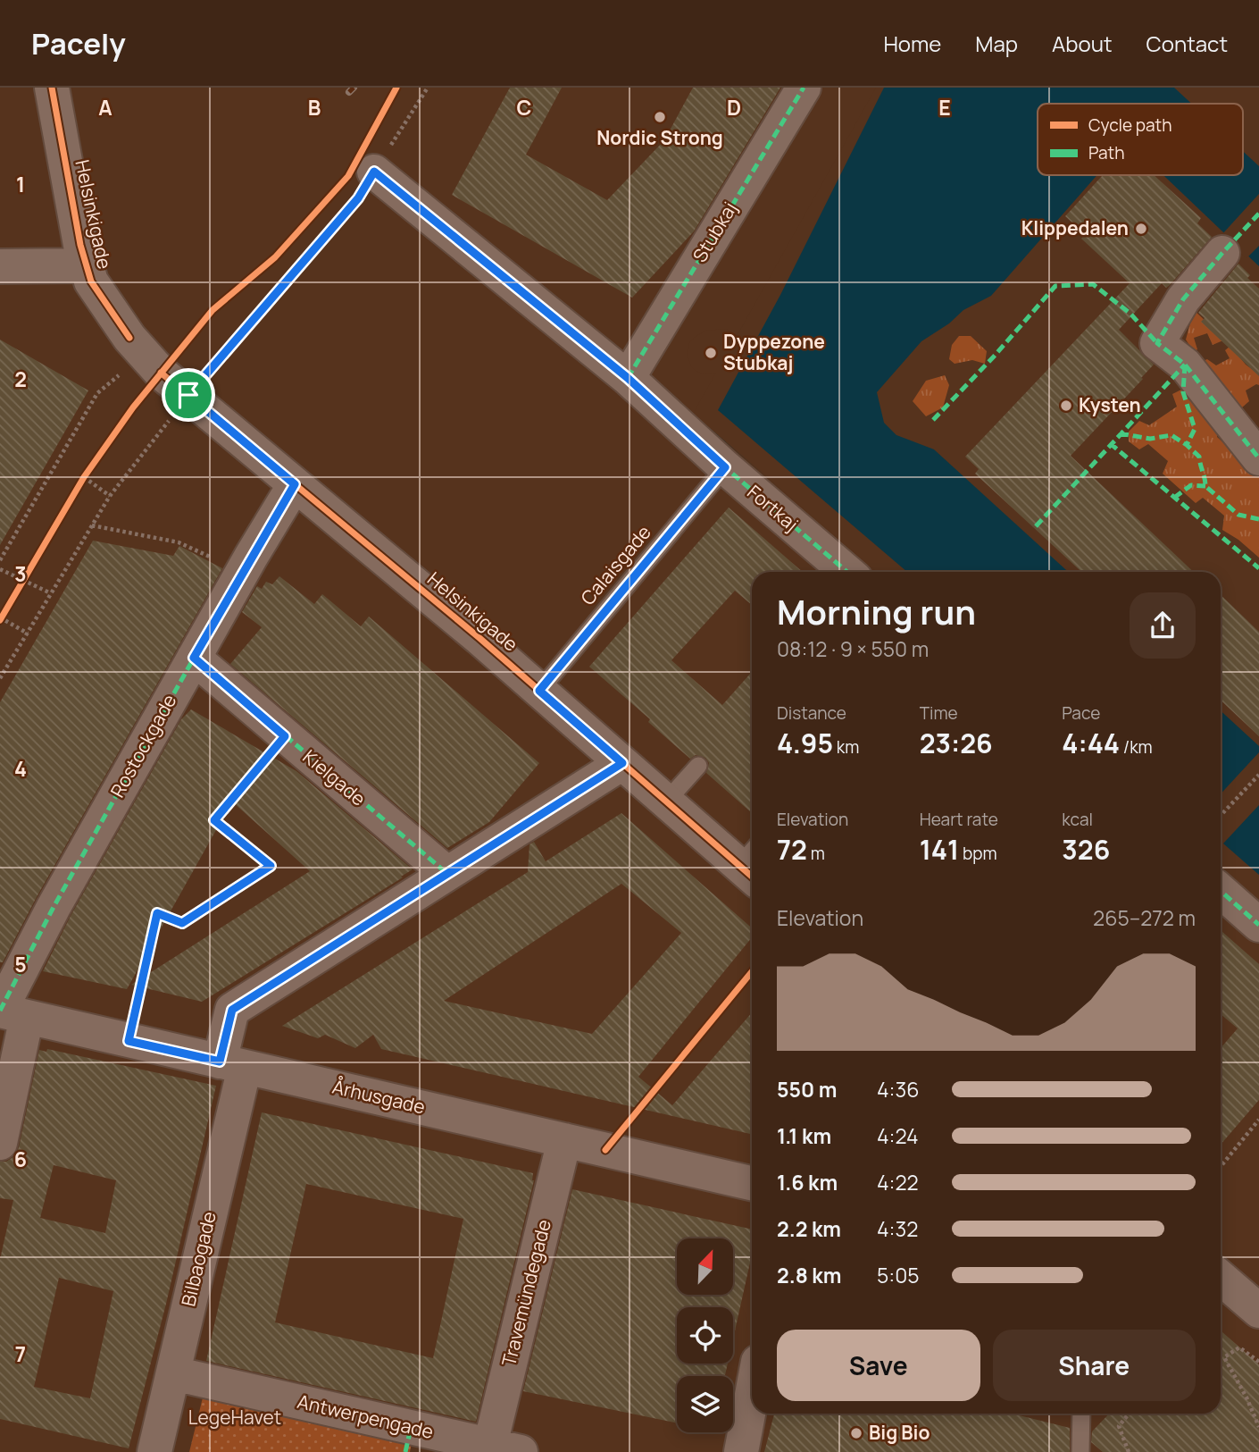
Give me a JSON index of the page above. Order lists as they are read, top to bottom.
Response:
{
  "streets": {
    "street": [
      "Helsinkigade",
      "Stubkaj",
      "Fortkaj",
      "Rostockgade",
      "Kielgade",
      "Århusgade",
      "Bilbaogade",
      "Travemündegade",
      "Antwerpengade"
    ],
    "lane": ["Calaisgade"]
  },
  "crossings": [
    ["Helsinkigade", "Calaisgade"],
    ["Helsinkigade", "Rostockgade"],
    ["Helsinkigade", "Bilbaogade"],
    ["Stubkaj", "Fortkaj"],
    ["Fortkaj", "Calaisgade"],
    ["Rostockgade", "Kielgade"],
    ["Rostockgade", "Århusgade"],
    ["Kielgade", "Bilbaogade"],
    ["Århusgade", "Bilbaogade"],
    ["Århusgade", "Travemündegade"],
    ["Bilbaogade", "Antwerpengade"],
    ["Travemündegade", "Antwerpengade"]
  ],
  "parks": ["LegeHavet"],
  "places": [
    "Nordic Strong",
    "Klippedalen",
    "Dyppezone Stubkaj",
    "Kysten",
    "Big Bio"
  ],
  "legend": ["Cycle path", "Path"],
  "north": "top right",
  "page": {
    "header": "Pacely",
    "nav": [
      "Home",
      "Map",
      "About",
      "Contact"
    ],
    "heading": ["Morning run", "08:12 · 9 × 550 m"],
    "stats": [
      ["Distance", "4.95 km"],
      ["Time", "23:26"],
      ["Pace", "4:44 /km"],
      ["Elevation", "72 m"],
      ["Heart rate", "141 bpm"],
      ["kcal", "326"]
    ],
    "chart": ["Elevation", "265–272 m"],
    "list": [
      {
        "name": "550 m",
        "note": "4:36"
      },
      {
        "name": "1.1 km",
        "note": "4:24"
      },
      {
        "name": "1.6 km",
        "note": "4:22"
      },
      {
        "name": "2.2 km",
        "note": "4:32"
      },
      {
        "name": "2.8 km",
        "note": "5:05"
      }
    ],
    "buttons": ["Save", "Share"]
  },
  "grid": {
    "columns": [
      "A",
      "B",
      "C",
      "D",
      "E"
    ],
    "rows": [
      "1",
      "2",
      "3",
      "4",
      "5",
      "6",
      "7"
    ]
  }
}
